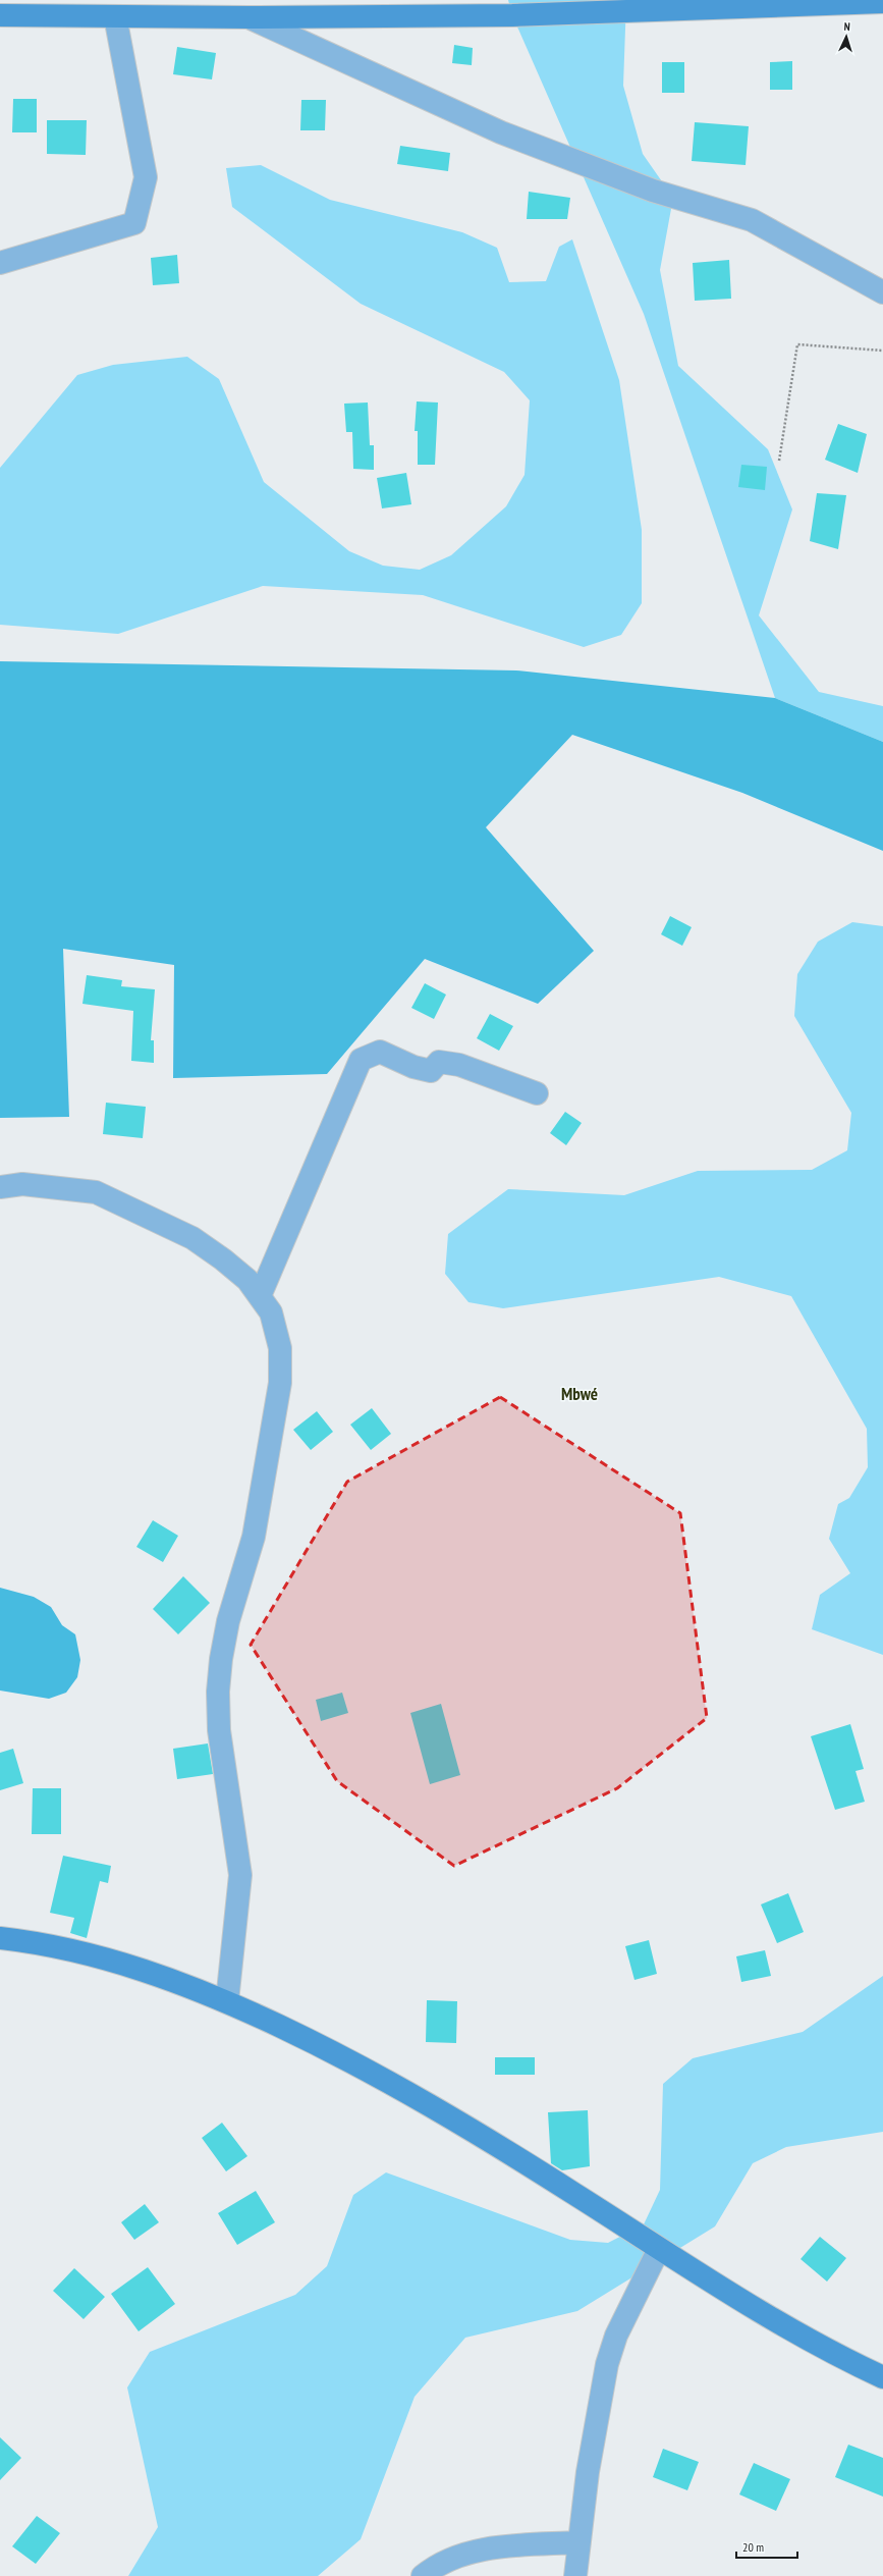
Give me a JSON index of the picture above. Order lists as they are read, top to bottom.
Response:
{
  "districts": ["Mbwé"],
  "scale_bar": "20 m",
  "north": "top"
}
